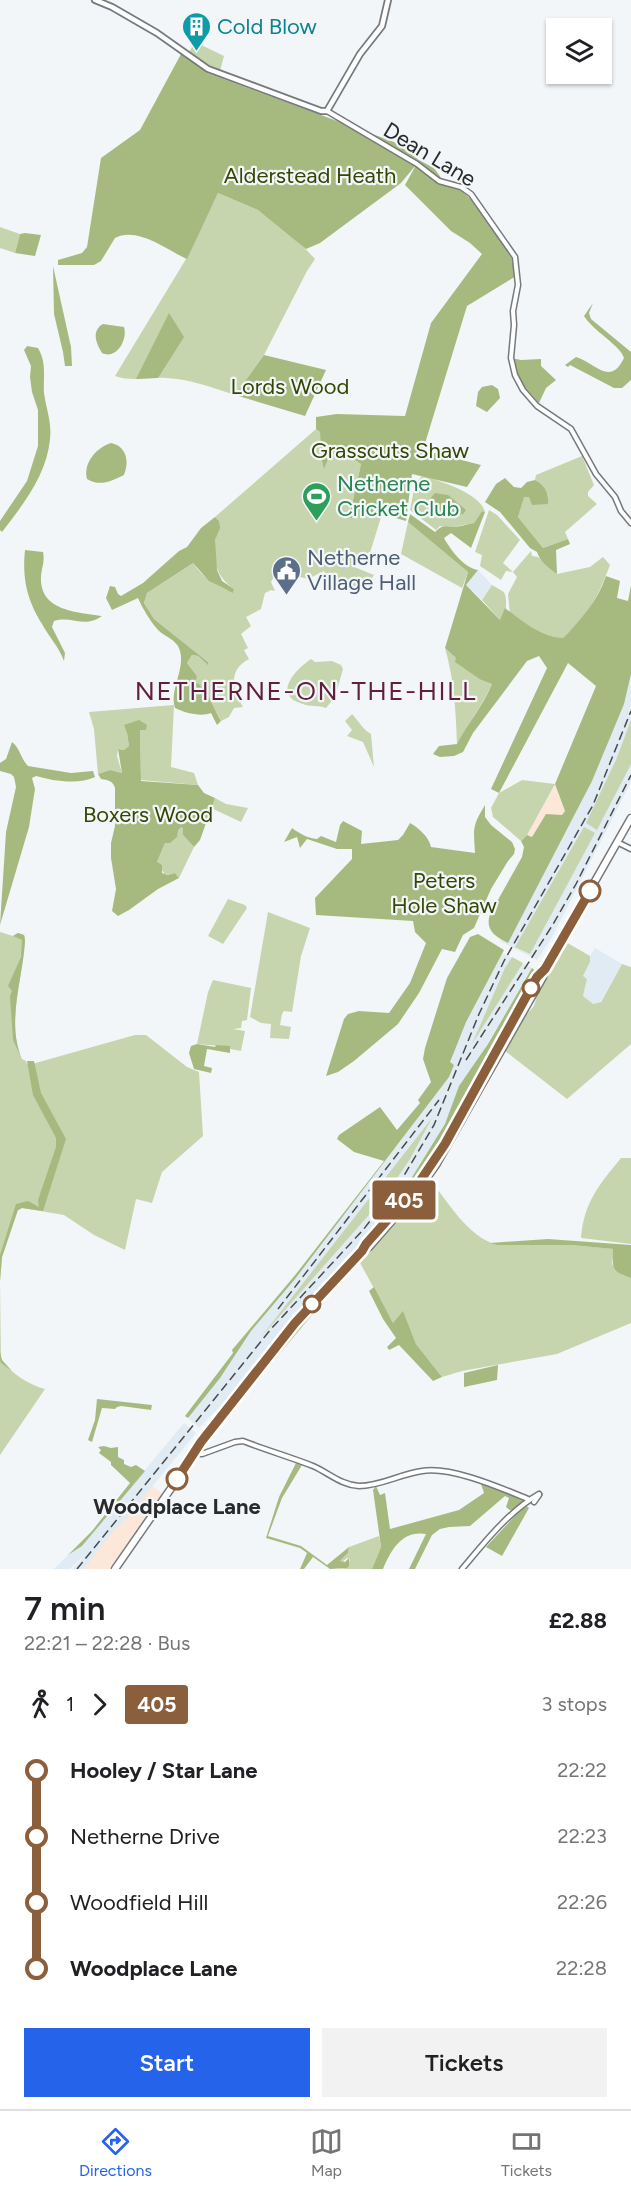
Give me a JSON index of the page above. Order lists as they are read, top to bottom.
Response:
{
  "streets": {
    "main road": ["Dean Lane"]
  },
  "districts": ["NETHERNE-ON-THE-HILL"],
  "parks": [
    "Alderstead Heath",
    "Lords Wood",
    "Grasscuts Shaw",
    "Boxers Wood",
    "Peters Hole Shaw"
  ],
  "places": {
    "building": ["Cold Blow"],
    "sports": ["Netherne Cricket Club"],
    "public building": ["Netherne Village Hall"],
    "other": ["Woodplace Lane"]
  },
  "lines": ["bus line 405"],
  "page": {
    "on_map": "405",
    "heading": ["7 min", "22:21 – 22:28 · Bus", "£2.88"],
    "legs": ["1", "405", "3 stops"],
    "list": [
      {
        "name": "Hooley / Star Lane",
        "value": "22:22"
      },
      {
        "name": "Netherne Drive",
        "value": "22:23"
      },
      {
        "name": "Woodfield Hill",
        "value": "22:26"
      },
      {
        "name": "Woodplace Lane",
        "value": "22:28"
      }
    ],
    "buttons": ["Start", "Tickets"],
    "tabs": ["Directions", "Map", "Tickets"]
  }
}
